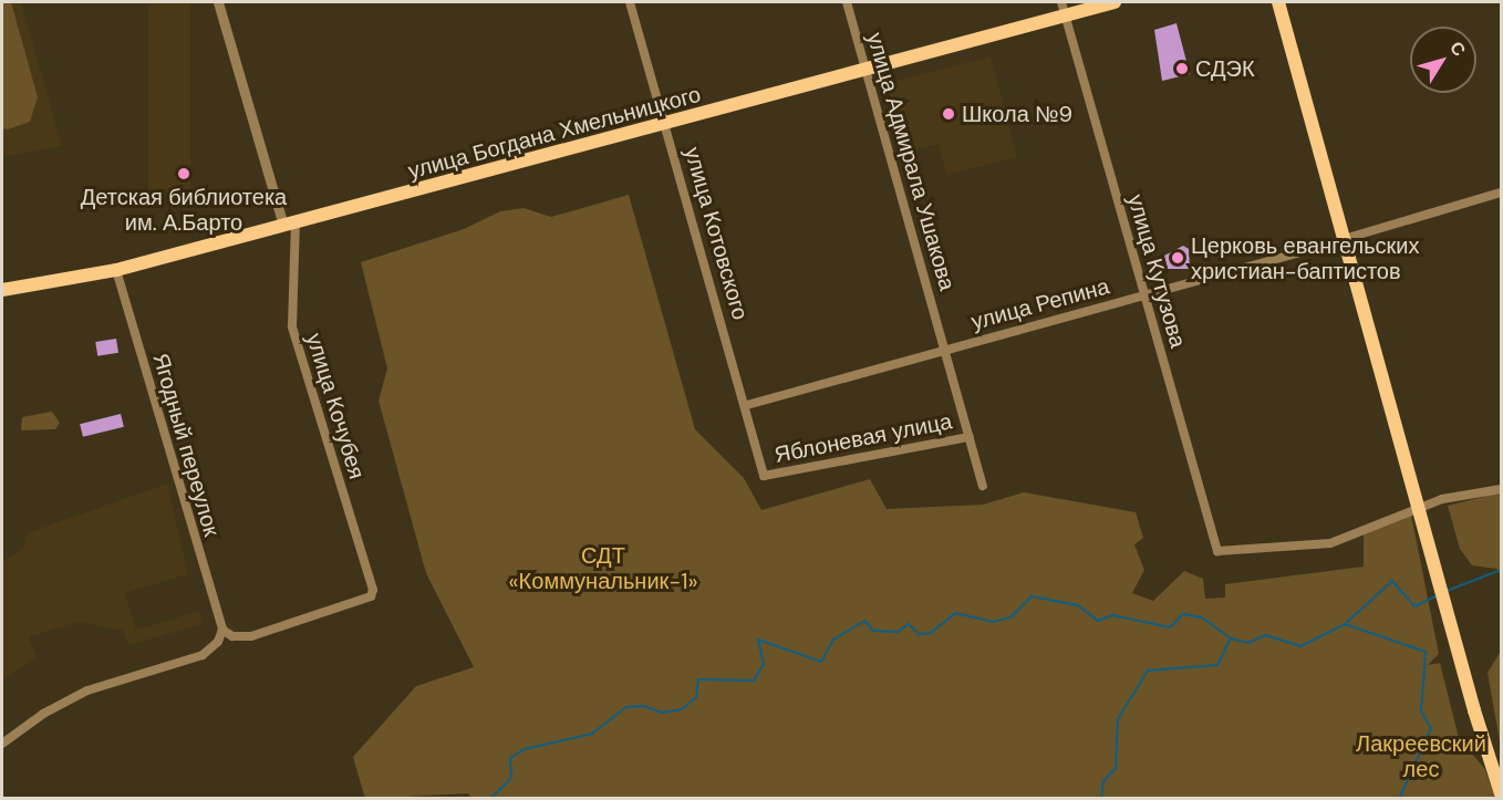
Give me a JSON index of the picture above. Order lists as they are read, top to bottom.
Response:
{
  "streets": {
    "main road": ["улица Богдана Хмельницкого"],
    "street": [
      "улица Адмирала Ушакова",
      "улица Котовского",
      "улица Кутузова",
      "улица Репина",
      "улица Кочубея",
      "Яблоневая улица",
      "Ягодный переулок"
    ]
  },
  "crossings": [
    ["улица Богдана Хмельницкого", "улица Адмирала Ушакова"],
    ["улица Богдана Хмельницкого", "улица Котовского"],
    ["улица Богдана Хмельницкого", "улица Кутузова"],
    ["улица Богдана Хмельницкого", "улица Кочубея"],
    ["улица Богдана Хмельницкого", "Ягодный переулок"],
    ["улица Адмирала Ушакова", "улица Репина"],
    ["улица Адмирала Ушакова", "Яблоневая улица"],
    ["улица Котовского", "улица Репина"],
    ["улица Котовского", "Яблоневая улица"],
    ["улица Кутузова", "улица Репина"],
    ["улица Кочубея", "Ягодный переулок"]
  ],
  "parks": ["СДТ «Коммунальник-1»", "Лакреевский лес"],
  "places": [
    "СДЭК",
    "Школа №9",
    "Детская библиотека им. А.Барто",
    "Церковь евангельских христиан-баптистов"
  ],
  "north": "top right"
}
